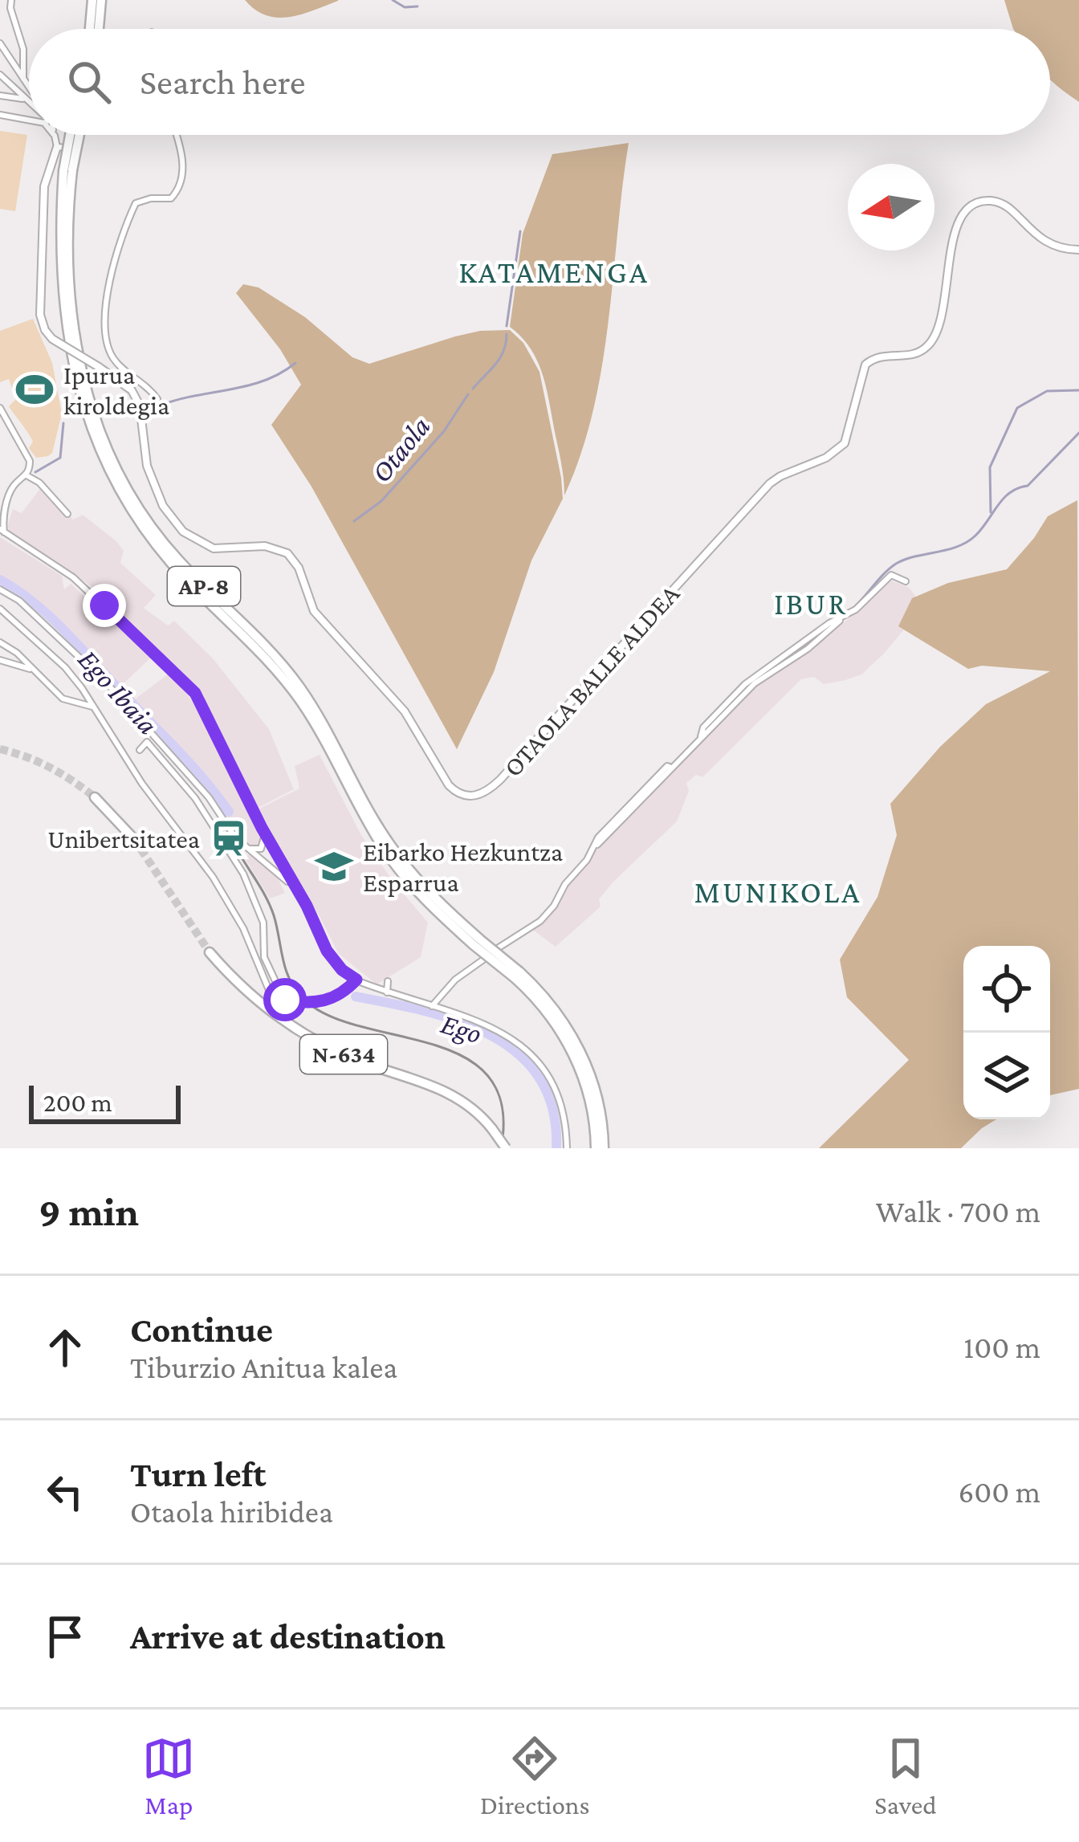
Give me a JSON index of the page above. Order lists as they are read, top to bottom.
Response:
{
  "streets": {
    "highway": ["AP-8", "N-634"],
    "main road": ["OTAOLA BALLE ALDEA"]
  },
  "districts": ["KATAMENGA", "IBUR", "MUNIKOLA"],
  "water": ["Otaola", "Ego Ibaia", "Ego"],
  "places": {
    "sports": ["Ipurua kiroldegia"],
    "station": ["Unibertsitatea"],
    "school or university": ["Eibarko Hezkuntza Esparrua"]
  },
  "scale_bar": "200 m",
  "north": "left",
  "page": {
    "search": "Search here",
    "scale": "200 m",
    "heading": ["9 min", "Walk · 700 m"],
    "list": [
      ["Continue", "Tiburzio Anitua kalea", "100 m"],
      ["Turn left", "Otaola hiribidea", "600 m"],
      "Arrive at destination"
    ],
    "nav": ["Map", "Directions", "Saved"]
  }
}
